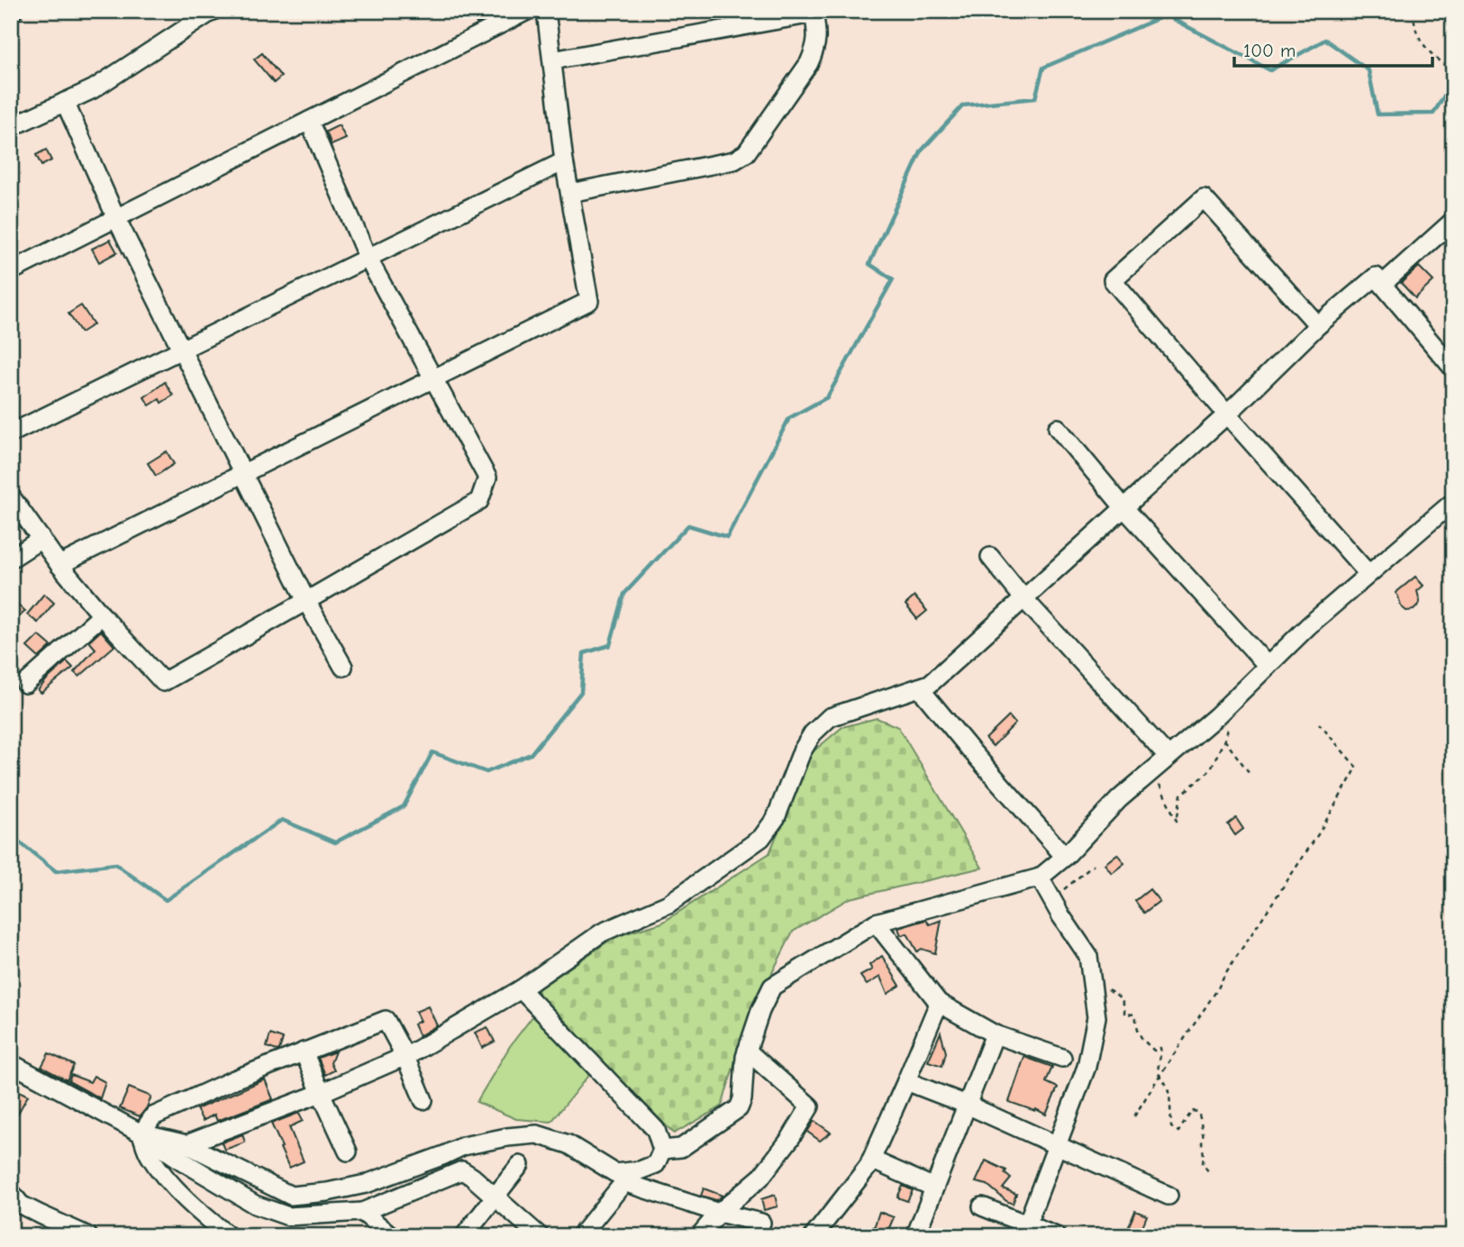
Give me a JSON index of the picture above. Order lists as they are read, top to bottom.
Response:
{
  "scale_bar": "100 m"
}
